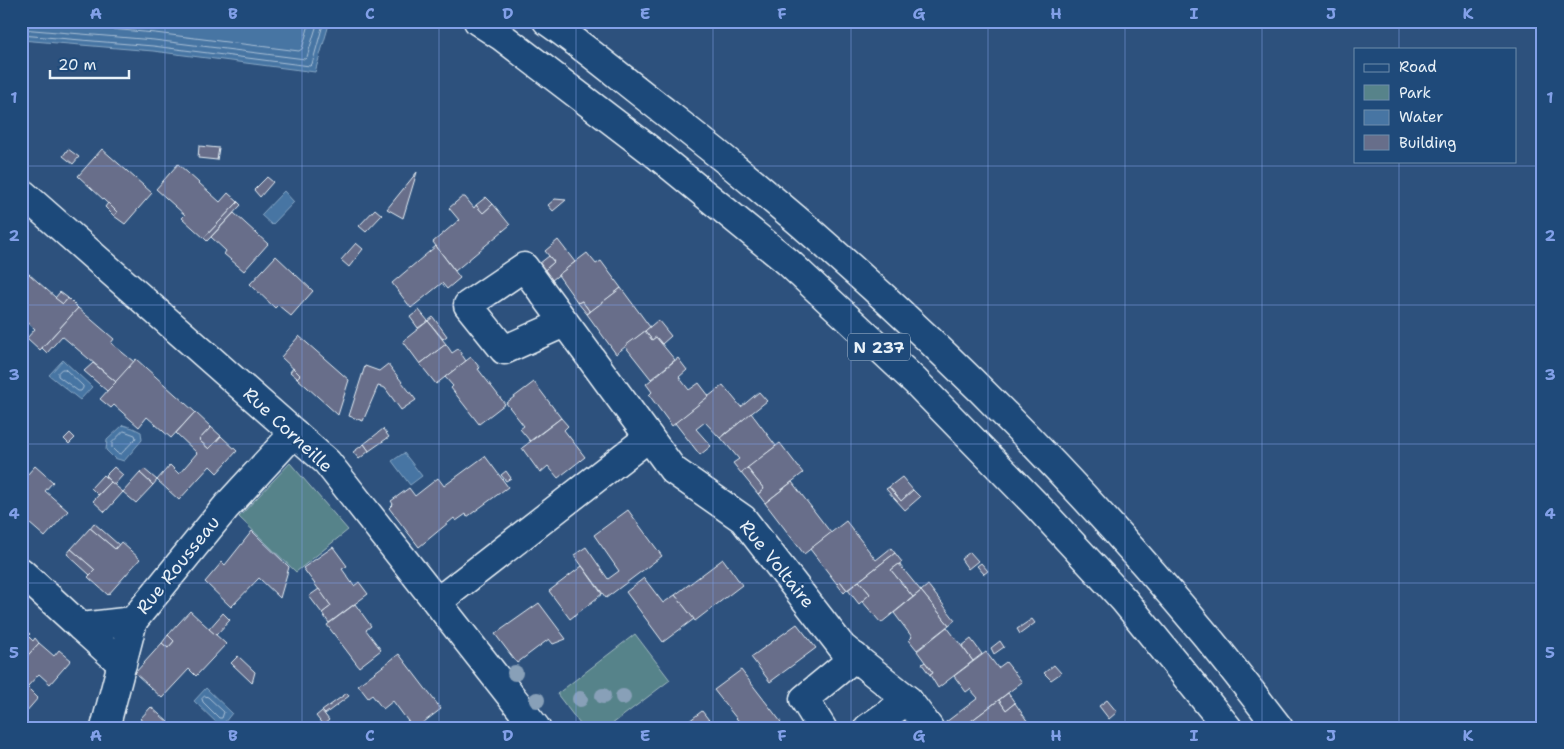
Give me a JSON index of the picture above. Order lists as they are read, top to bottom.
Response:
{
  "streets": {
    "main road": [
      "N 237",
      "Rue Corneille",
      "Rue Voltaire",
      "Rue Rousseau"
    ]
  },
  "crossings": [
    ["Rue Corneille", "Rue Rousseau"]
  ],
  "legend": [
    "Road",
    "Park",
    "Water",
    "Building"
  ],
  "scale_bar": "20 m",
  "grid": {
    "columns": [
      "A",
      "B",
      "C",
      "D",
      "E",
      "F",
      "G",
      "H",
      "I",
      "J",
      "K"
    ],
    "rows": [
      "1",
      "2",
      "3",
      "4",
      "5"
    ]
  }
}
